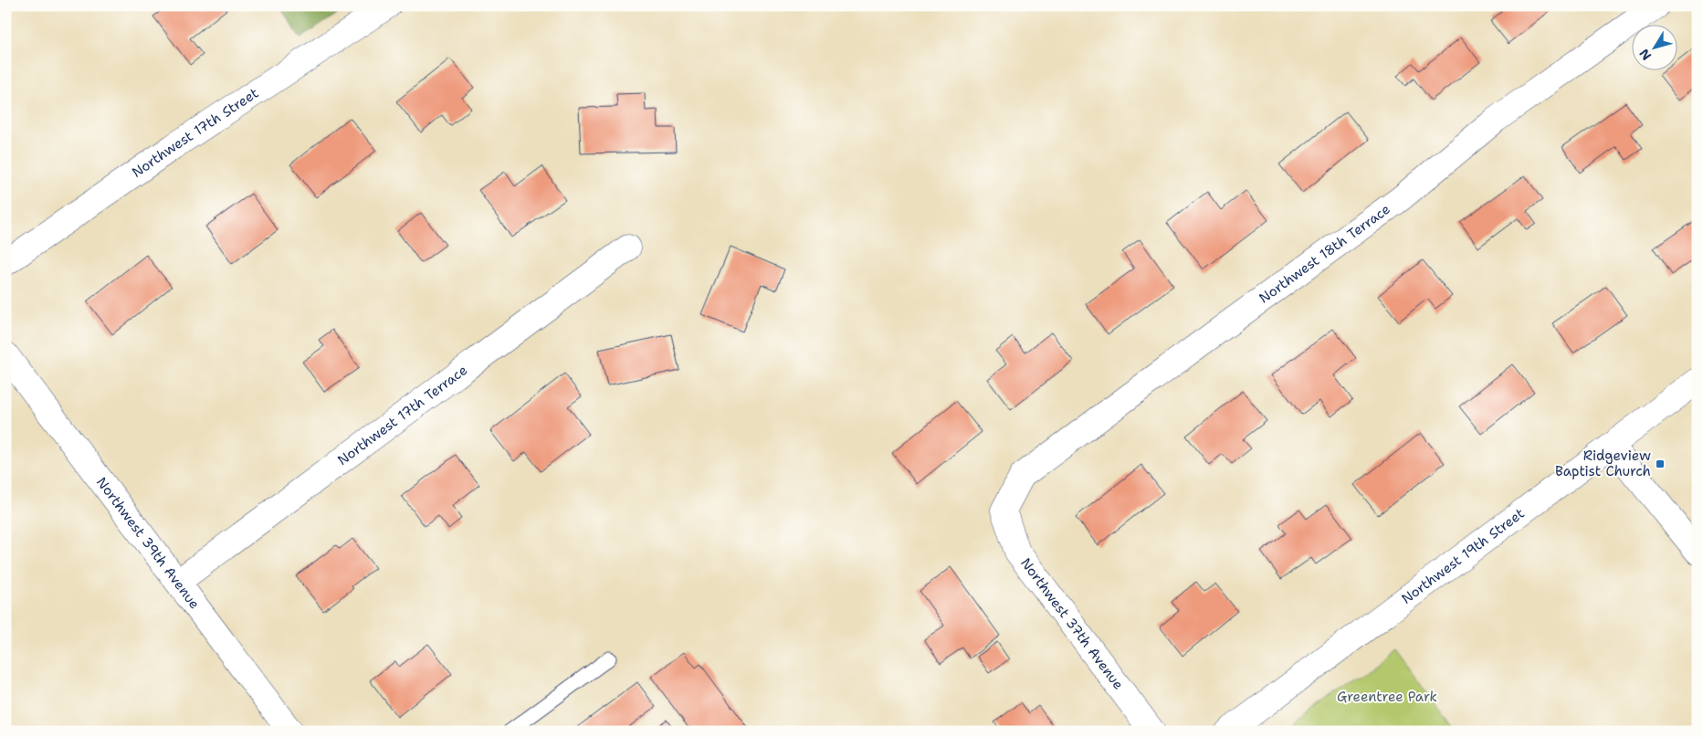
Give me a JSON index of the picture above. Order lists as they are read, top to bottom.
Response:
{
  "streets": {
    "street": [
      "Northwest 17th Street",
      "Northwest 18th Terrace",
      "Northwest 17th Terrace",
      "Northwest 39th Avenue",
      "Northwest 19th Street",
      "Northwest 37th Avenue"
    ]
  },
  "crossings": [
    ["Northwest 18th Terrace", "Northwest 37th Avenue"],
    ["Northwest 17th Terrace", "Northwest 39th Avenue"]
  ],
  "parks": ["Greentree Park"],
  "places": {
    "transit": ["Ridgeview Baptist Church"]
  },
  "north": "bottom left"
}
